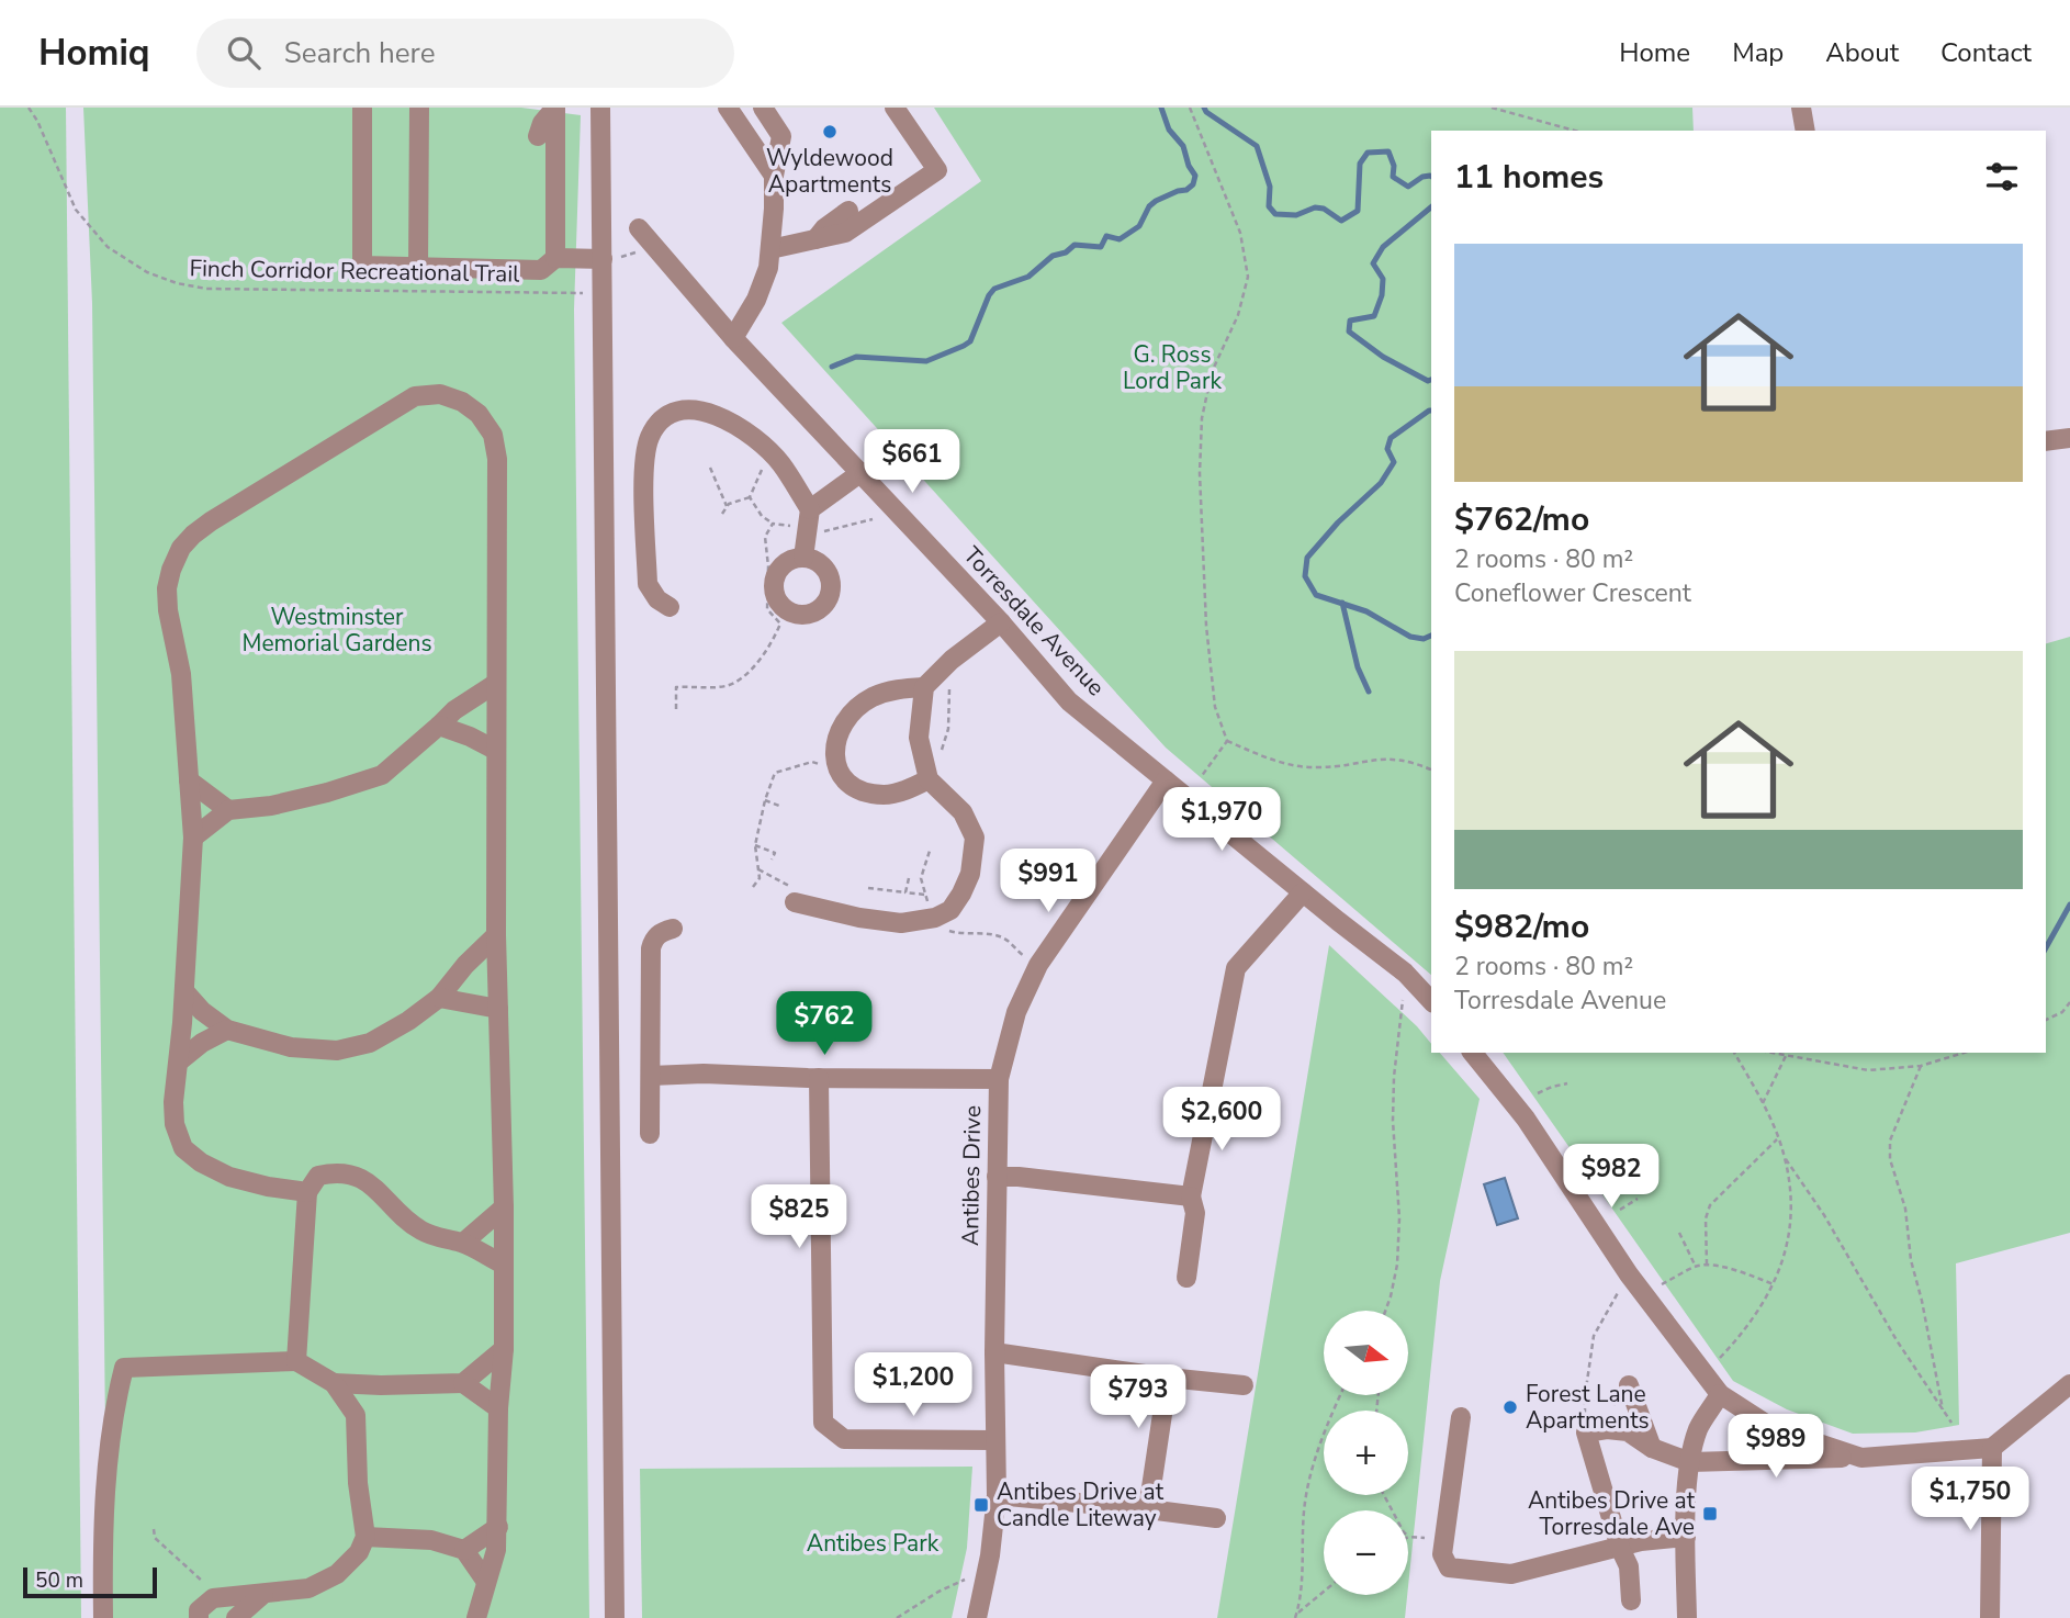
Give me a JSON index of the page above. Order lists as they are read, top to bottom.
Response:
{
  "streets": {
    "street": ["Torresdale Avenue", "Antibes Drive"],
    "path": ["Finch Corridor Recreational Trail"]
  },
  "crossings": [
    ["Torresdale Avenue", "Antibes Drive"]
  ],
  "parks": ["G. Ross Lord Park", "Westminster Memorial Gardens", "Antibes Park"],
  "places": {
    "other": ["Wyldewood Apartments", "Forest Lane Apartments"],
    "transit": ["Antibes Drive at Candle Liteway", "Antibes Drive at Torresdale Ave"]
  },
  "scale_bar": "50 m",
  "north": "right",
  "page": {
    "header": "Homiq",
    "search": "Search here",
    "nav": [
      "Home",
      "Map",
      "About",
      "Contact"
    ],
    "heading": "11 homes",
    "list": [
      {
        "name": "$762/mo",
        "note": "2 rooms · 80 m² · Coneflower Crescent"
      },
      {
        "name": "$982/mo",
        "note": "2 rooms · 80 m² · Torresdale Avenue"
      }
    ],
    "price": [
      "$661",
      "$1,970",
      "$991",
      "$762",
      "$2,600",
      "$982",
      "$825",
      "$1,200",
      "$793",
      "$989",
      "$1,750"
    ],
    "map_buttons": ["+", "−"],
    "scale": "50 m"
  }
}
